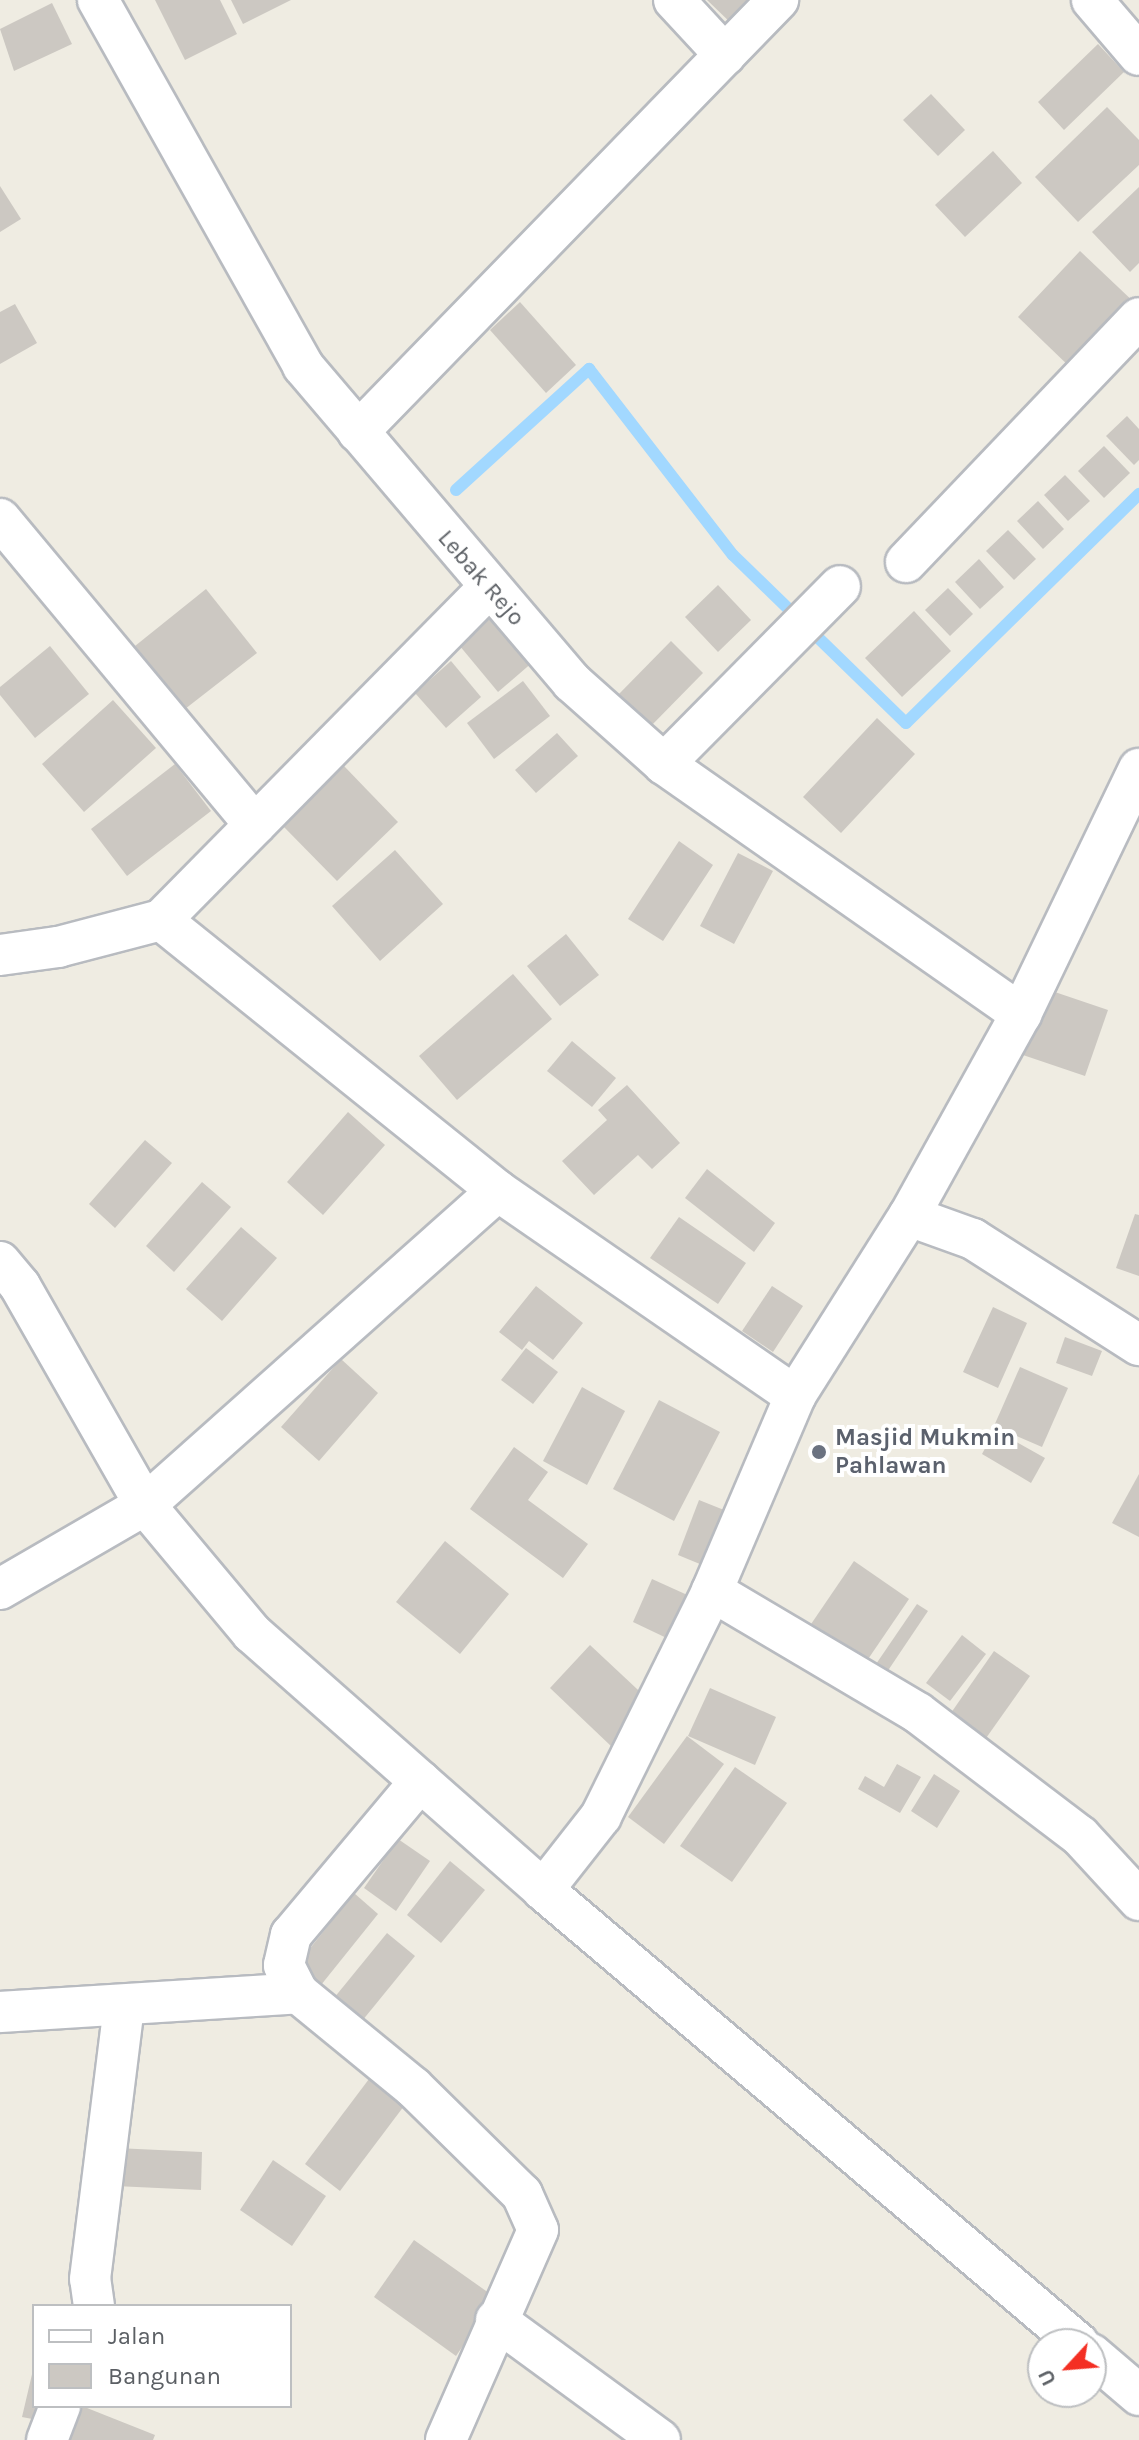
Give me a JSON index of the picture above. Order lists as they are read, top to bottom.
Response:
{
  "streets": {
    "street": ["Lebak Rejo"]
  },
  "places": ["Masjid Mukmin Pahlawan"],
  "legend": ["Jalan", "Bangunan"],
  "north": "bottom left"
}
